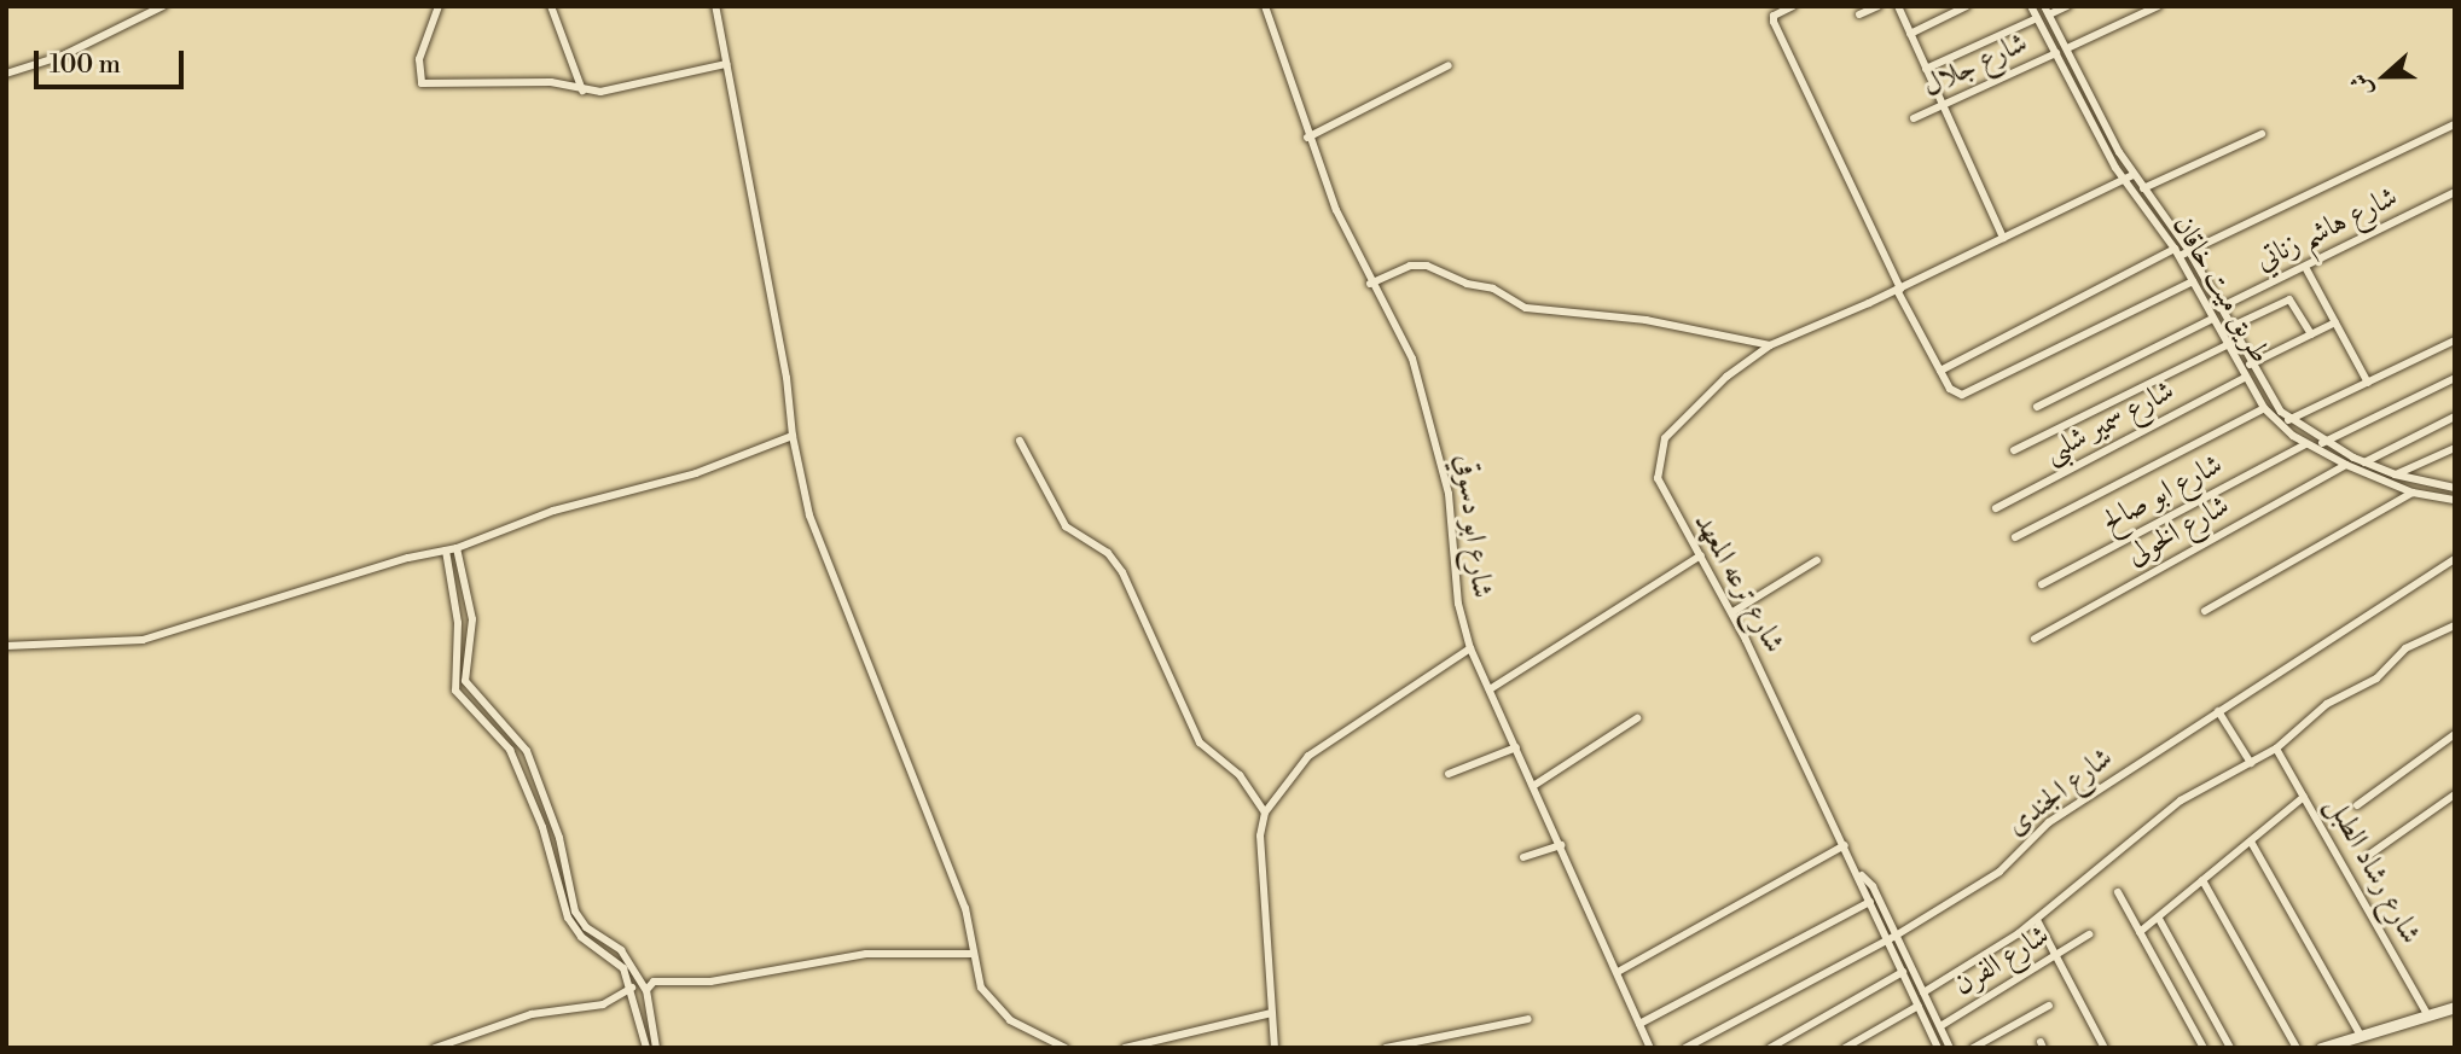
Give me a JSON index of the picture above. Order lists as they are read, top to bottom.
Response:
{
  "streets": {
    "street": [
      "شارع جلال",
      "شارع هاشم زناتي",
      "طريق ميت خاقان",
      "شارع سمير شلبى",
      "شارع ابو صالح",
      "شارع ابو دسوقي",
      "شارع الخولى",
      "شارع ترعه المعهد",
      "شارع الجندى",
      "شارع رشاد الطبل",
      "شارع الفرن"
    ]
  },
  "crossings": [
    ["شارع جلال", "طريق ميت خاقان"],
    ["شارع هاشم زناتي", "طريق ميت خاقان"],
    ["طريق ميت خاقان", "شارع سمير شلبى"],
    ["طريق ميت خاقان", "شارع ابو صالح"],
    ["طريق ميت خاقان", "شارع الخولى"],
    ["طريق ميت خاقان", "شارع ترعه المعهد"],
    ["شارع ترعه المعهد", "شارع الجندى"],
    ["شارع ترعه المعهد", "شارع الفرن"]
  ],
  "scale_bar": "100 m",
  "north": "left"
}
